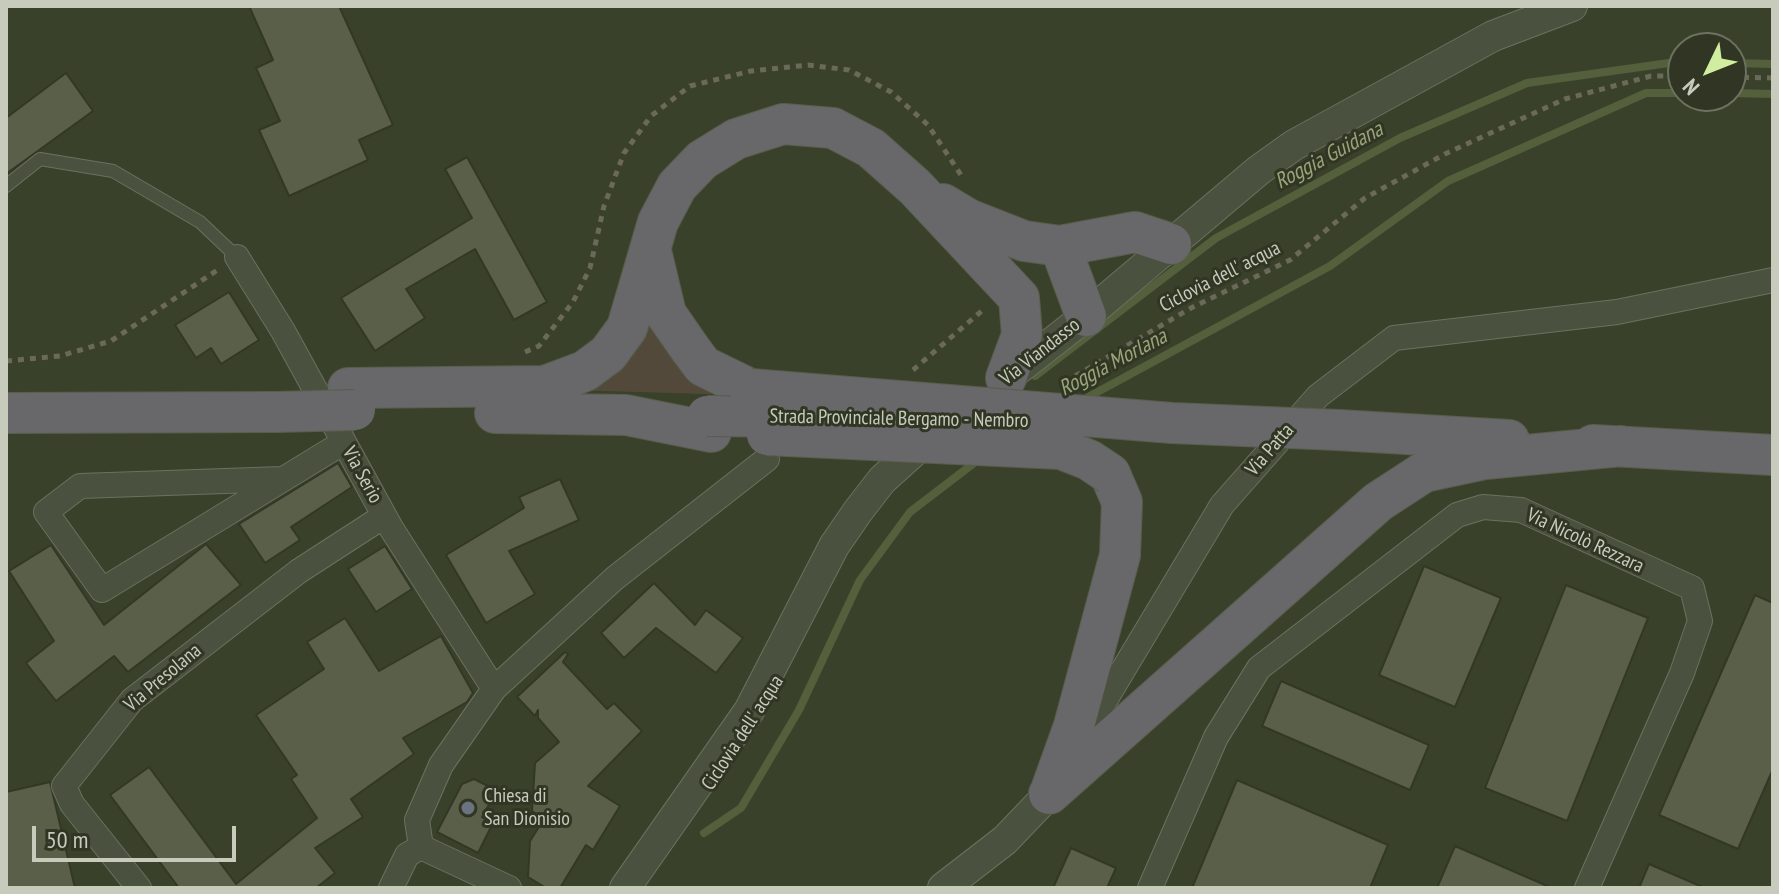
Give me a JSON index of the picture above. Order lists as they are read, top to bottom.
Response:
{
  "streets": {
    "highway": ["Strada Provinciale Bergamo - Nembro"],
    "street": [
      "Via Viandasso",
      "Via Patta",
      "Via Serio",
      "Via Nicolò Rezzara",
      "Via Presolana"
    ],
    "path": ["Ciclovia dell' acqua"]
  },
  "crossings": [
    ["Strada Provinciale Bergamo - Nembro", "Via Serio"],
    ["Via Serio", "Via Presolana"]
  ],
  "water": ["Roggia Guidana", "Roggia Morlana"],
  "places": ["Chiesa di San Dionisio"],
  "scale_bar": "50 m",
  "north": "bottom left"
}
